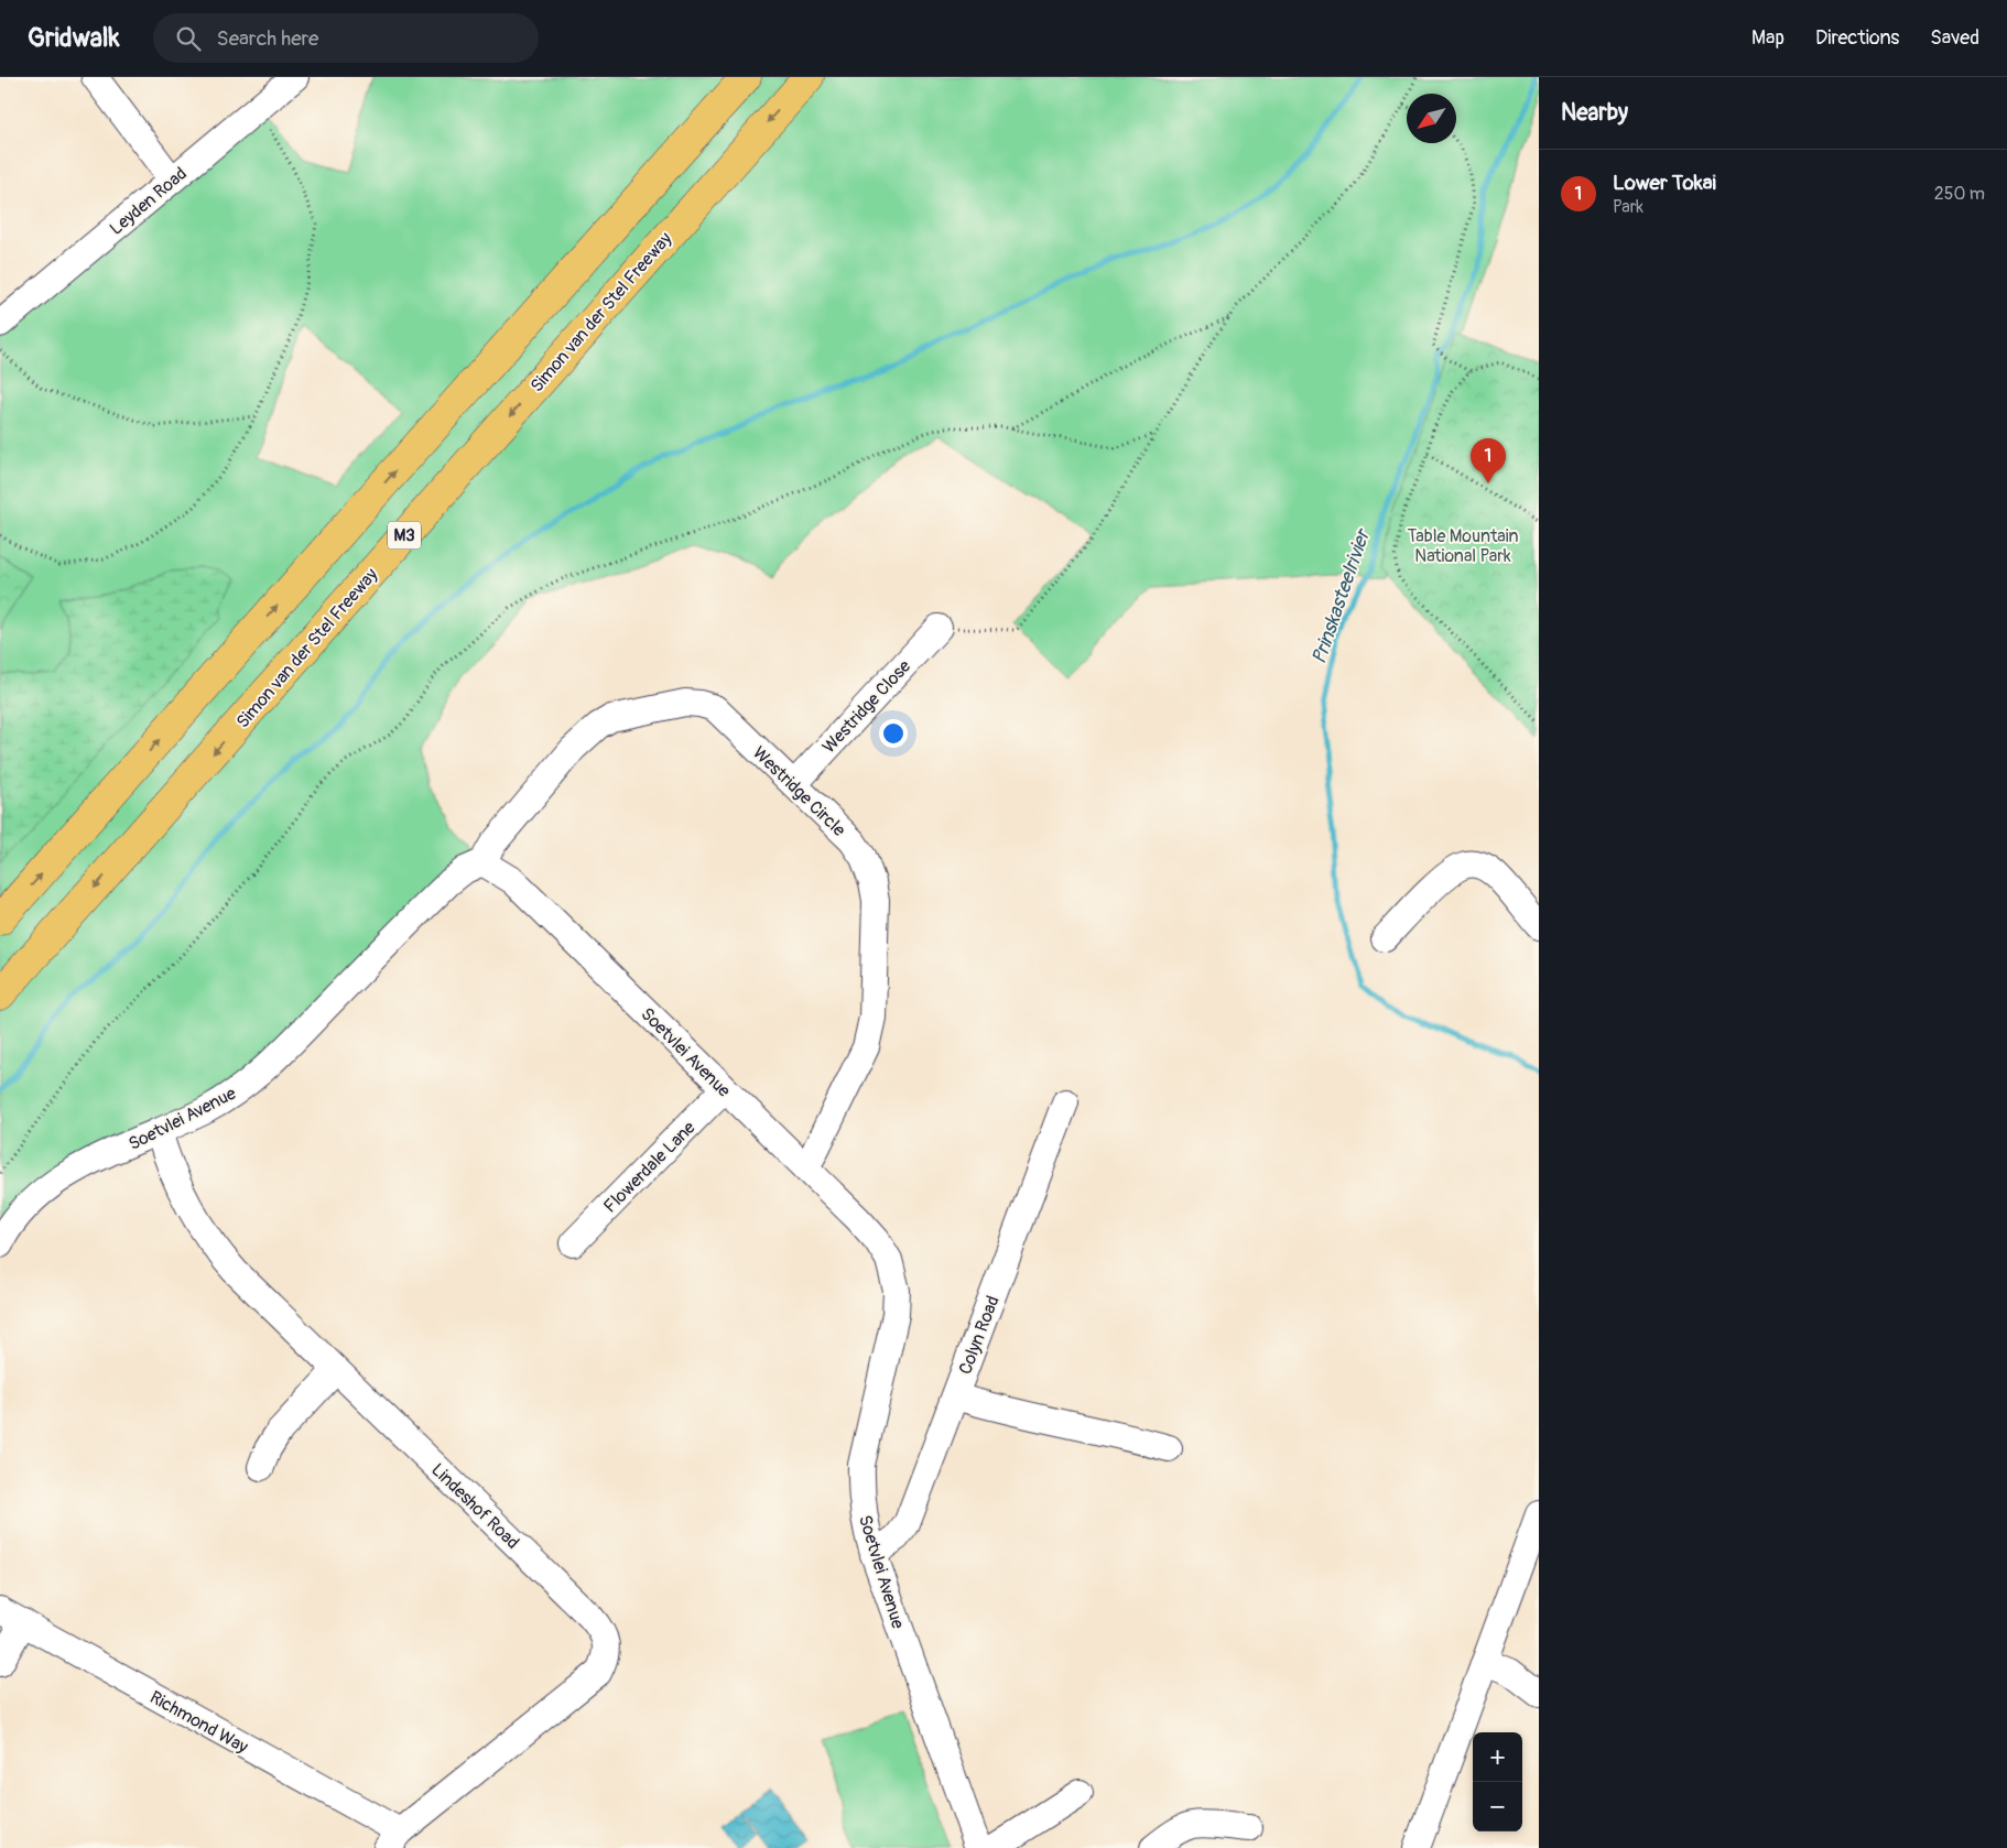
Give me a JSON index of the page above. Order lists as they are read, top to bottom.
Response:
{
  "streets": {
    "highway": ["Simon van der Stel Freeway", "M3"],
    "street": [
      "Leyden Road",
      "Westridge Close",
      "Westridge Circle",
      "Soetvlei Avenue",
      "Flowerdale Lane",
      "Colyn Road",
      "Lindeshof Road",
      "Richmond Way"
    ]
  },
  "crossings": [
    ["Westridge Close", "Westridge Circle"],
    ["Westridge Circle", "Soetvlei Avenue"],
    ["Soetvlei Avenue", "Flowerdale Lane"],
    ["Soetvlei Avenue", "Colyn Road"],
    ["Soetvlei Avenue", "Lindeshof Road"],
    ["Lindeshof Road", "Richmond Way"]
  ],
  "water": ["Prinskasteelrivier"],
  "parks": ["Table Mountain National Park"],
  "north": "bottom left",
  "page": {
    "header": "Gridwalk",
    "search": "Search here",
    "nav": ["Map", "Directions", "Saved"],
    "heading": "Nearby",
    "list": [
      {
        "mark": "1",
        "name": "Lower Tokai",
        "note": "Park",
        "value": "250 m"
      }
    ],
    "pins": "1",
    "map_buttons": ["+", "−"]
  }
}
